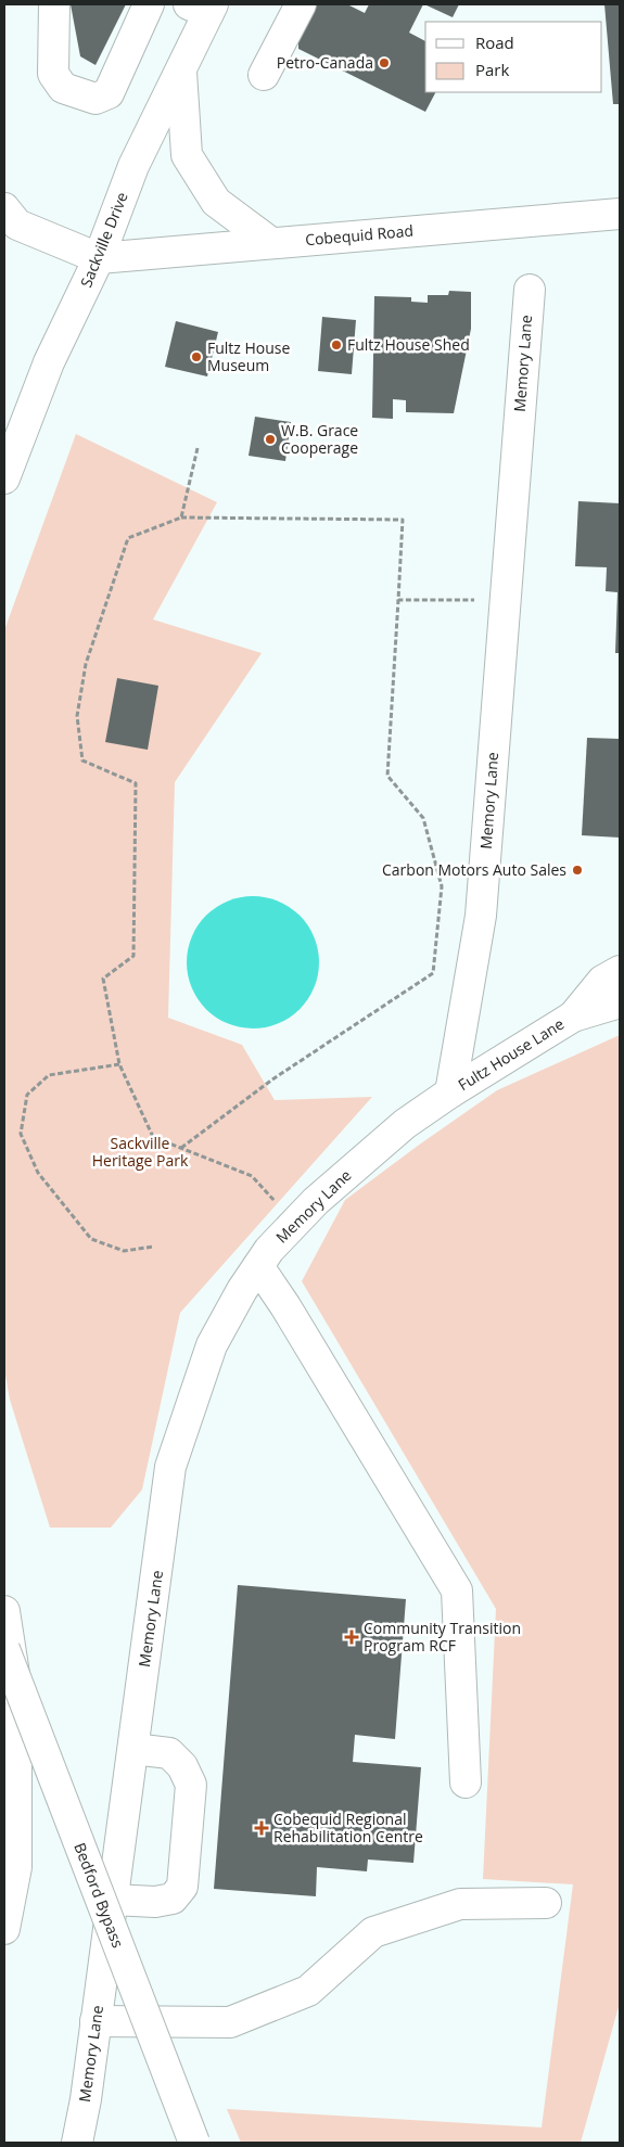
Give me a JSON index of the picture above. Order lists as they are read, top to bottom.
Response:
{
  "streets": {
    "main road": [
      "Cobequid Road",
      "Sackville Drive",
      "Memory Lane",
      "Fultz House Lane",
      "Bedford Bypass"
    ]
  },
  "crossings": [
    ["Cobequid Road", "Sackville Drive"],
    ["Memory Lane", "Fultz House Lane"]
  ],
  "parks": ["Sackville Heritage Park"],
  "places": {
    "other": [
      "Petro-Canada",
      "Fultz House Shed",
      "Fultz House Museum",
      "W.B. Grace Cooperage",
      "Carbon Motors Auto Sales"
    ],
    "health": ["Community Transition Program RCF", "Cobequid Regional Rehabilitation Centre"]
  },
  "legend": ["Road", "Park"]
}
